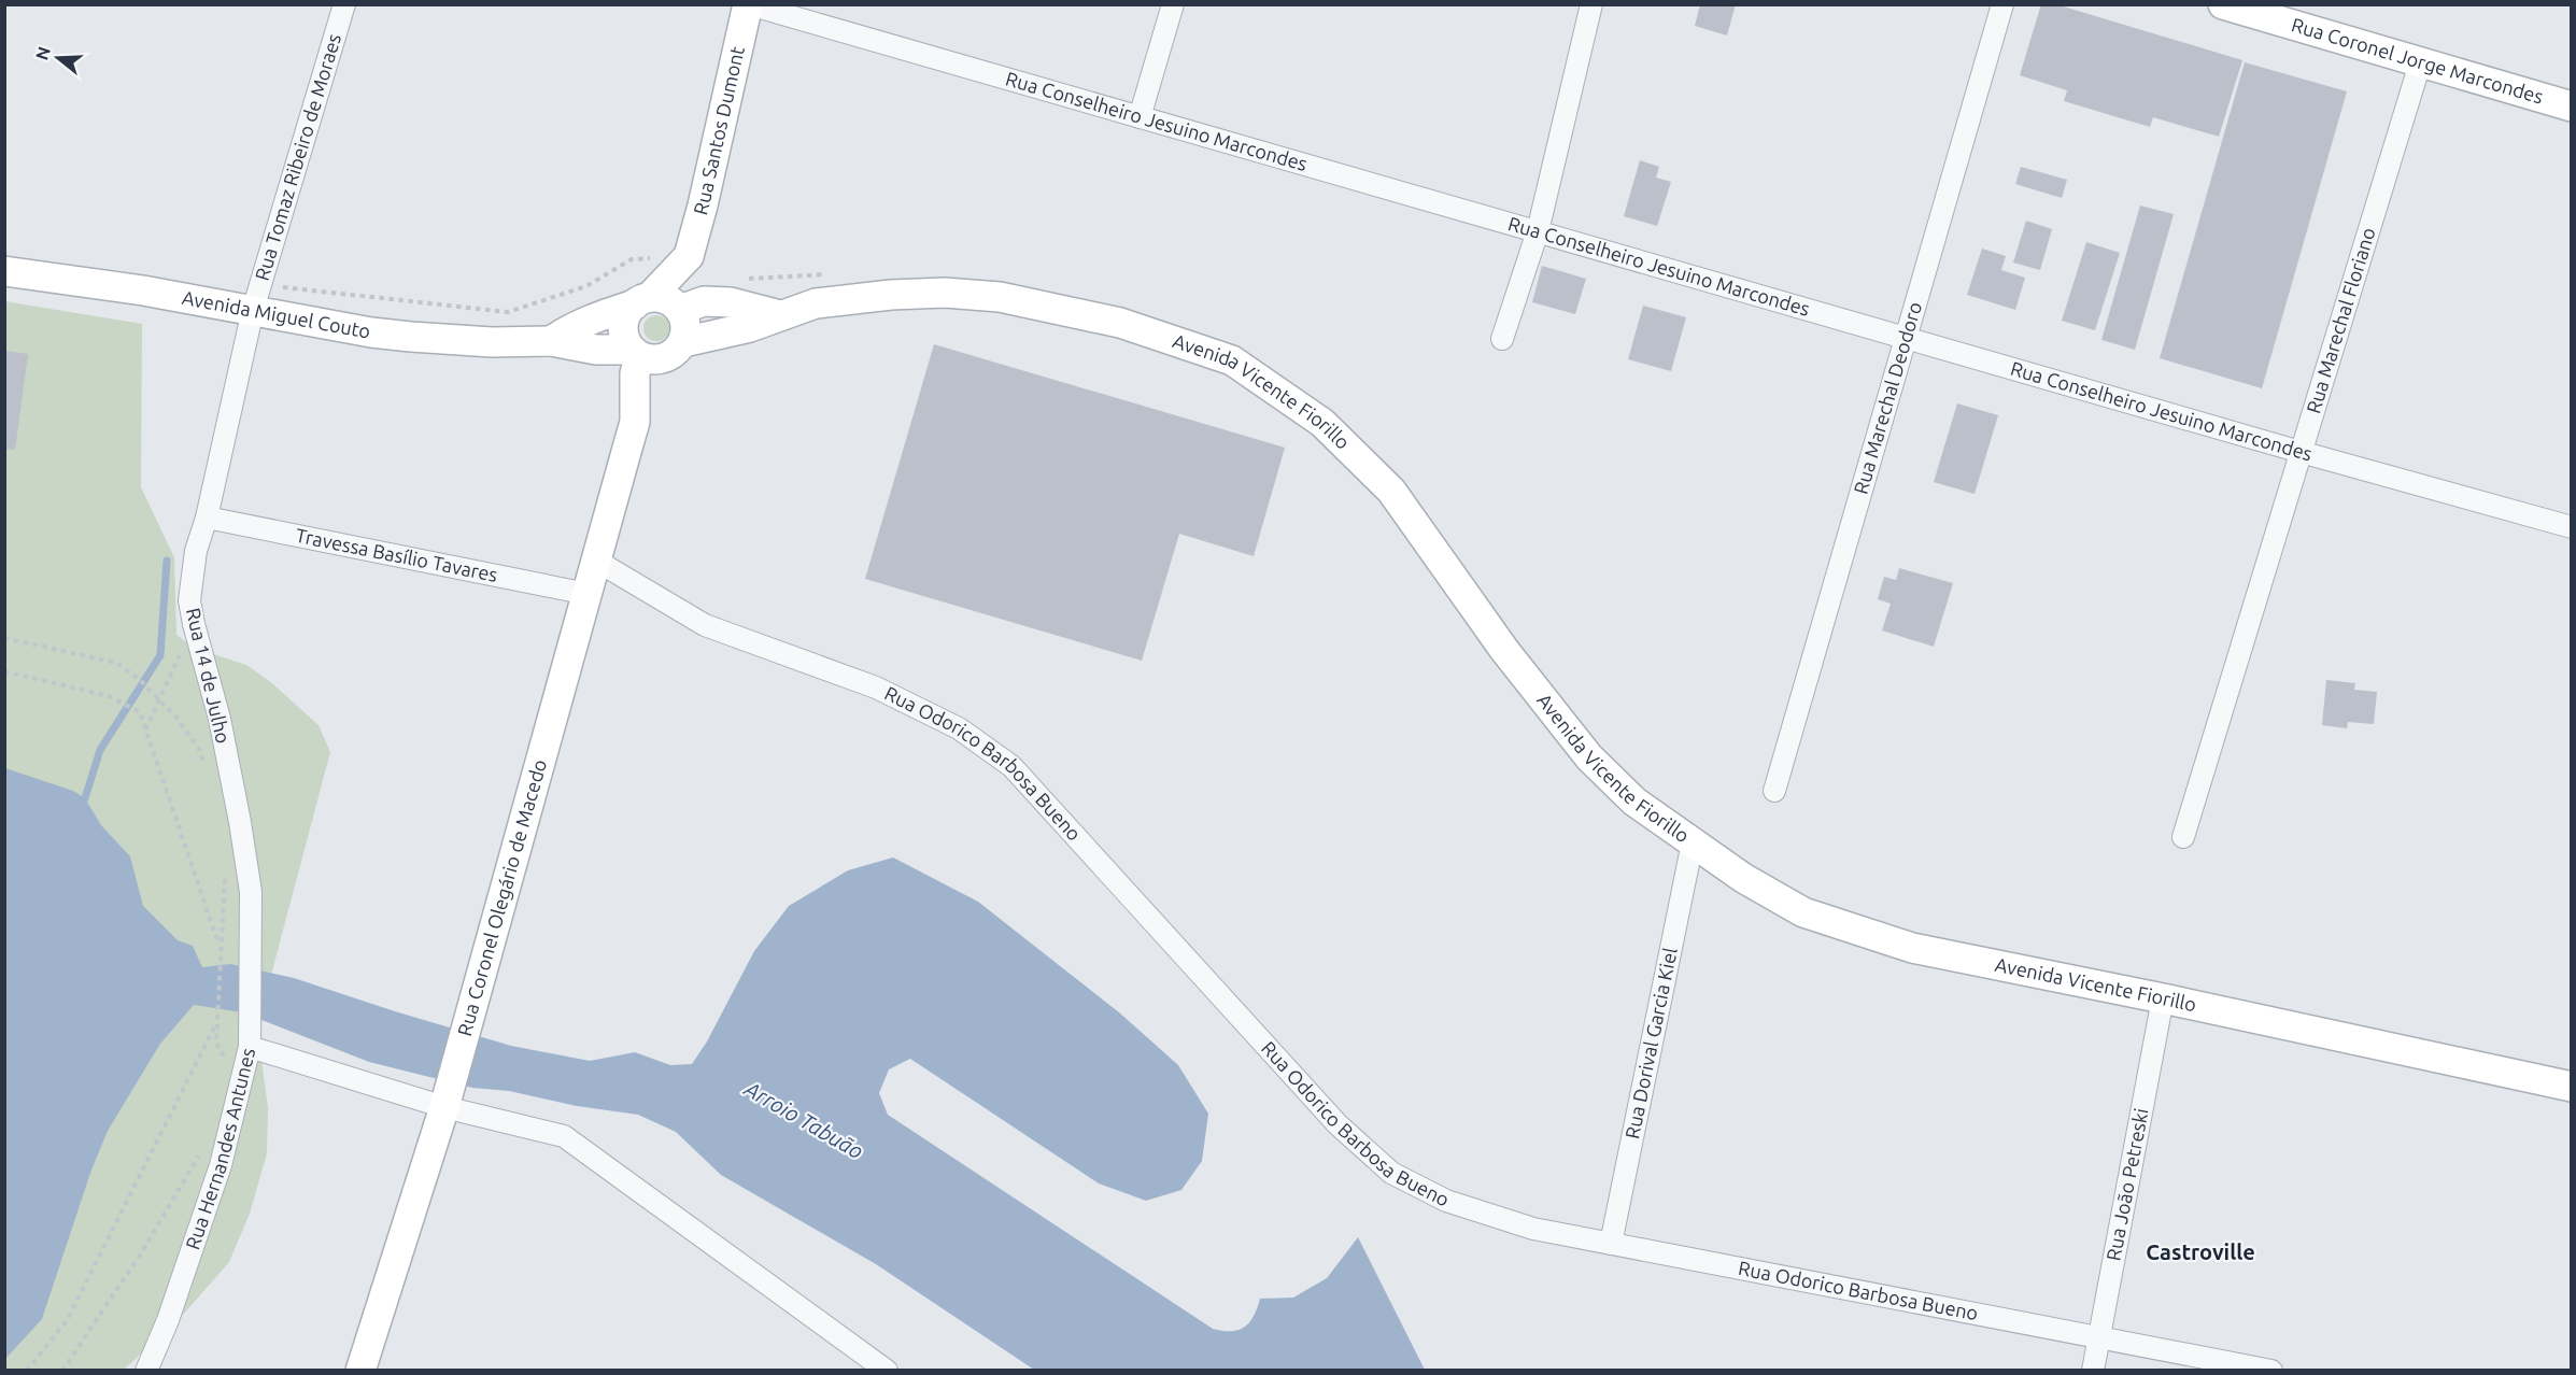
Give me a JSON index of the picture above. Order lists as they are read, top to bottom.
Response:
{
  "streets": {
    "main road": [
      "Rua Coronel Jorge Marcondes",
      "Rua Santos Dumont",
      "Avenida Miguel Couto",
      "Avenida Vicente Fiorillo",
      "Rua Coronel Olegário de Macedo"
    ],
    "street": [
      "Rua Conselheiro Jesuino Marcondes",
      "Rua Tomaz Ribeiro de Moraes",
      "Rua Marechal Floriano",
      "Rua Marechal Deodoro",
      "Travessa Basílio Tavares",
      "Rua 14 de Julho",
      "Rua Odorico Barbosa Bueno",
      "Rua Dorival Garcia Kiel",
      "Rua Hernandes Antunes",
      "Rua João Petreski"
    ]
  },
  "crossings": [
    ["Rua Coronel Jorge Marcondes", "Rua Marechal Floriano"],
    ["Rua Conselheiro Jesuino Marcondes", "Rua Santos Dumont"],
    ["Rua Conselheiro Jesuino Marcondes", "Rua Marechal Floriano"],
    ["Rua Conselheiro Jesuino Marcondes", "Rua Marechal Deodoro"],
    ["Rua Tomaz Ribeiro de Moraes", "Avenida Miguel Couto"],
    ["Rua Tomaz Ribeiro de Moraes", "Rua 14 de Julho"],
    ["Avenida Miguel Couto", "Rua 14 de Julho"],
    ["Avenida Vicente Fiorillo", "Rua Dorival Garcia Kiel"],
    ["Avenida Vicente Fiorillo", "Rua João Petreski"],
    ["Travessa Basílio Tavares", "Rua 14 de Julho"],
    ["Travessa Basílio Tavares", "Rua Coronel Olegário de Macedo"],
    ["Rua 14 de Julho", "Rua Hernandes Antunes"],
    ["Rua Odorico Barbosa Bueno", "Rua Coronel Olegário de Macedo"],
    ["Rua Odorico Barbosa Bueno", "Rua Dorival Garcia Kiel"],
    ["Rua Odorico Barbosa Bueno", "Rua João Petreski"],
    ["Rua Coronel Olegário de Macedo", "Rua Hernandes Antunes"]
  ],
  "districts": ["Castroville"],
  "water": ["Arroio Tabuão"],
  "north": "left"
}
